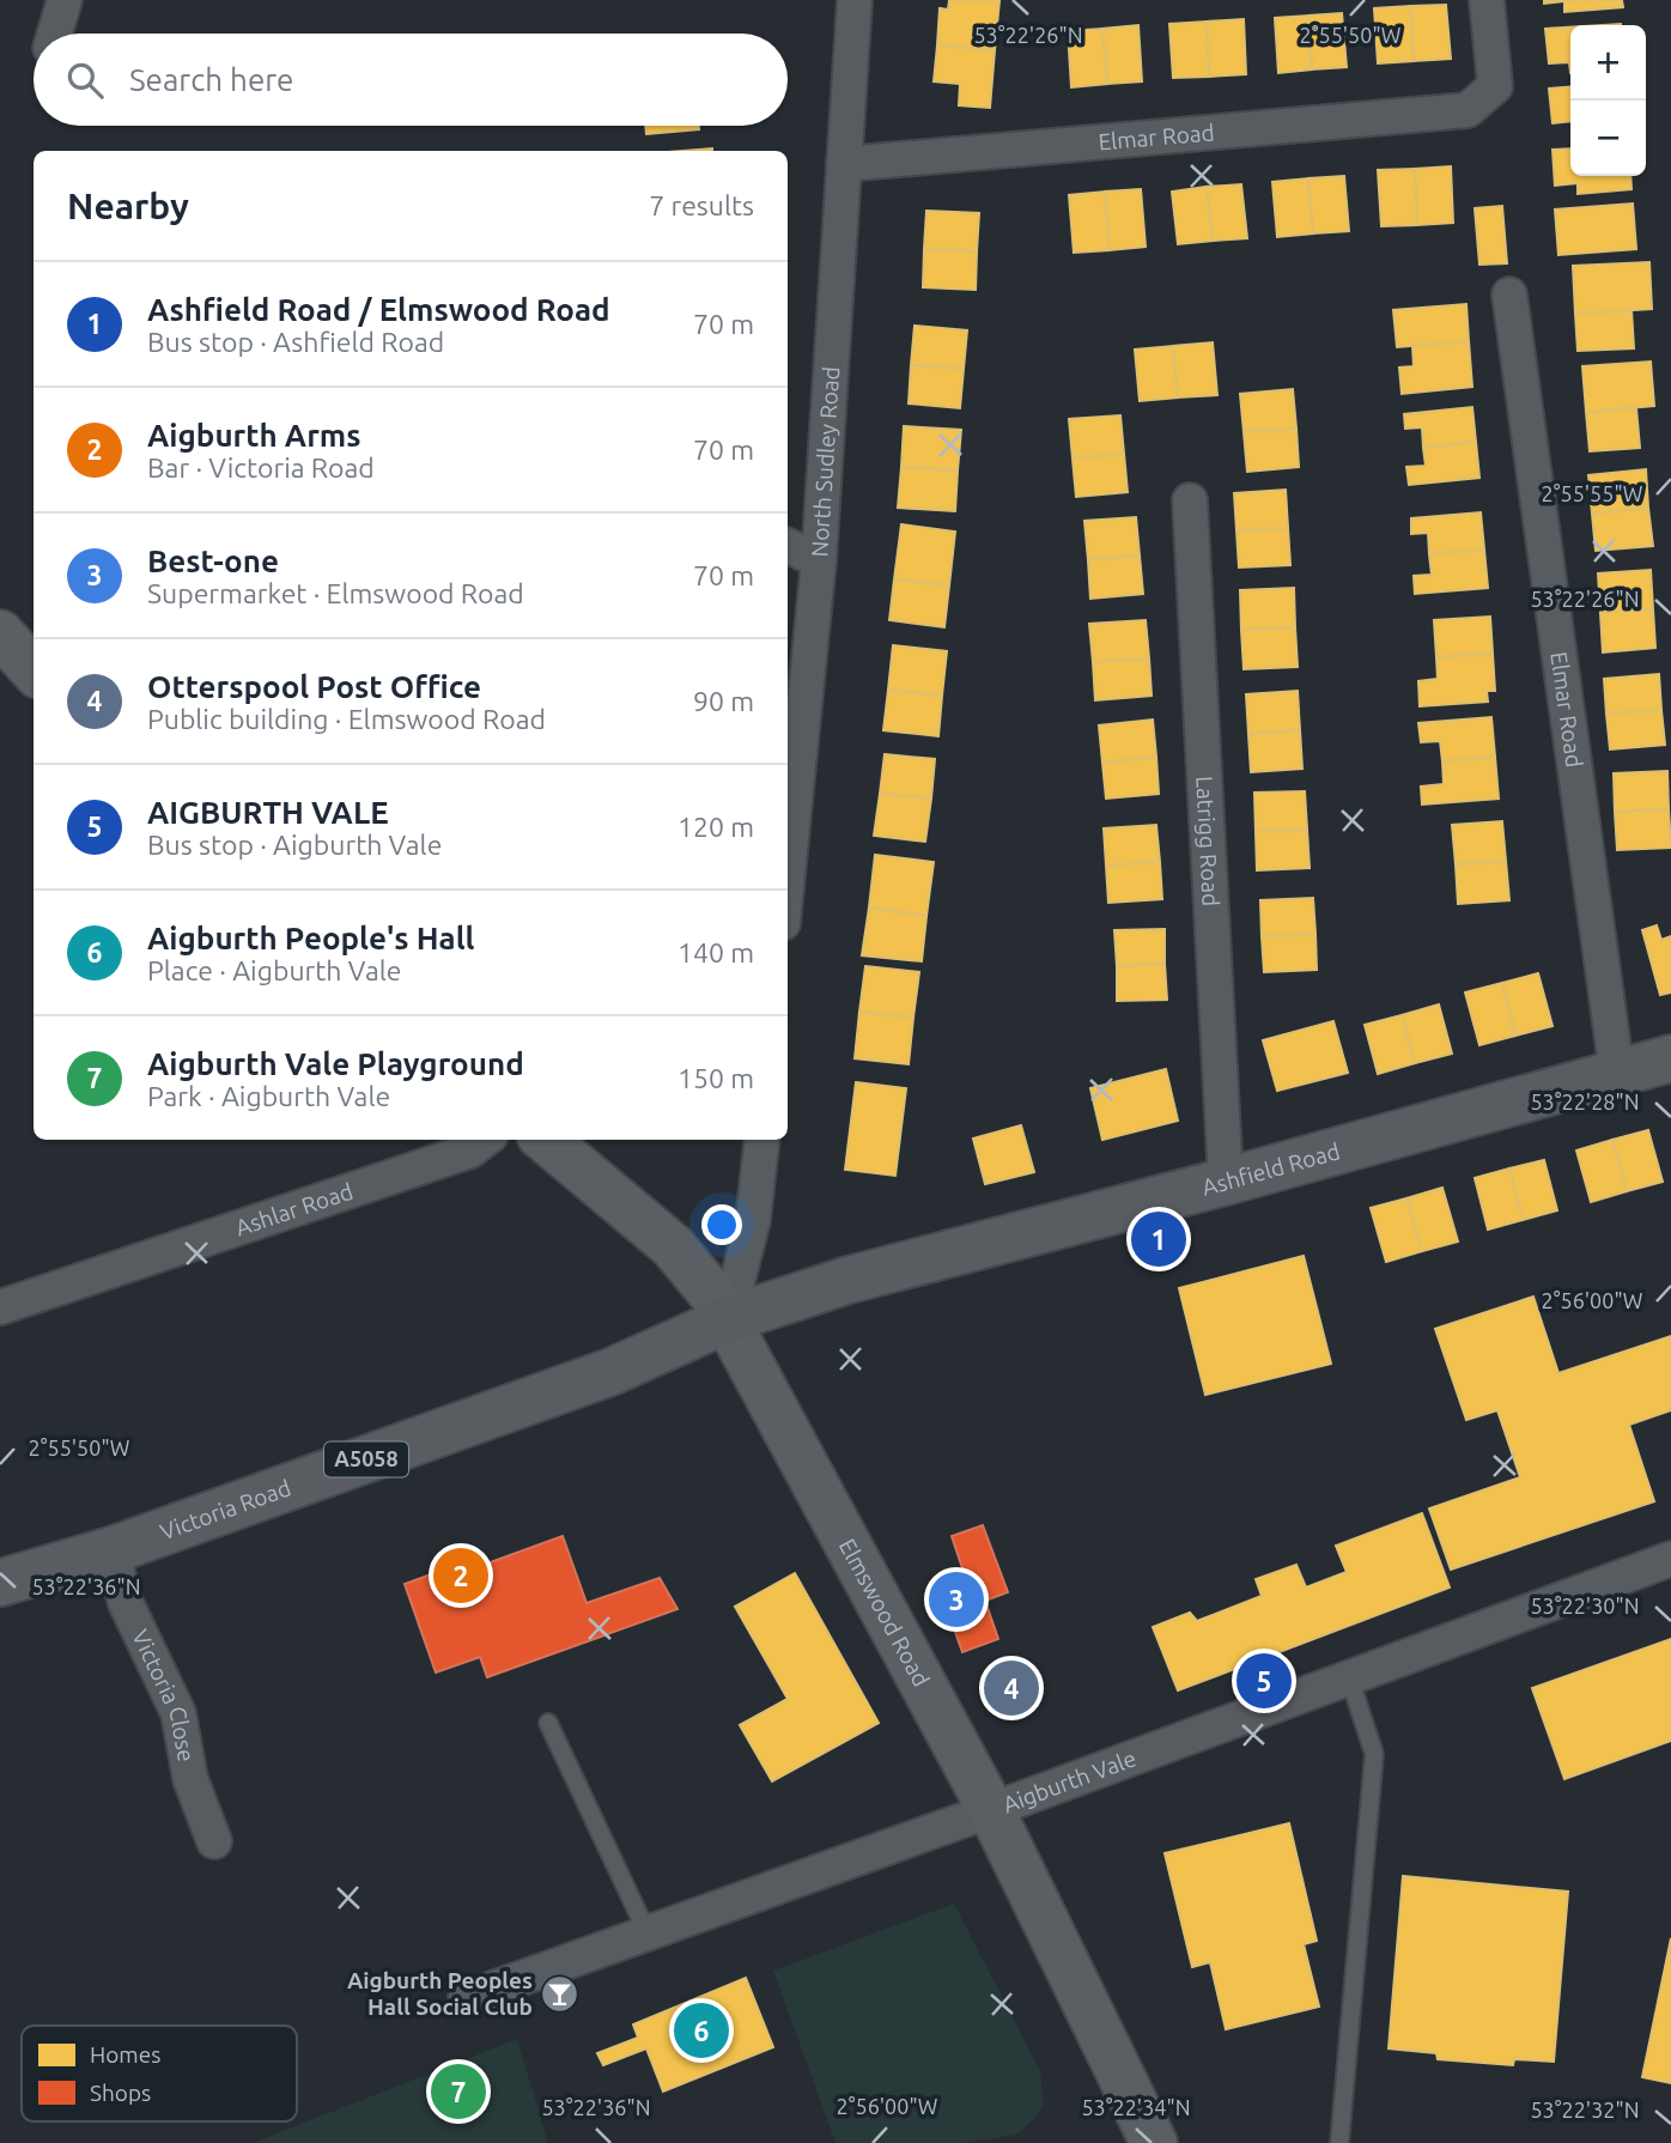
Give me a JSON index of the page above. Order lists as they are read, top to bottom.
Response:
{
  "streets": {
    "main road": ["Ashfield Road", "A5058", "Victoria Road"],
    "street": [
      "Elmar Road",
      "North Sudley Road",
      "Latrigg Road",
      "Ashlar Road",
      "Elmswood Road",
      "Victoria Close",
      "Aigburth Vale"
    ]
  },
  "crossings": [
    ["Elmar Road", "North Sudley Road"],
    ["Elmar Road", "Ashfield Road"],
    ["Latrigg Road", "Ashfield Road"],
    ["Ashfield Road", "Victoria Road"],
    ["Ashfield Road", "Elmswood Road"],
    ["Victoria Road", "Elmswood Road"],
    ["Victoria Road", "Victoria Close"],
    ["Elmswood Road", "Aigburth Vale"]
  ],
  "places": {
    "bar": ["Aigburth Peoples Hall Social Club"]
  },
  "legend": ["Homes", "Shops"],
  "page": {
    "map_buttons": ["+", "−"],
    "search": "Search here",
    "heading": ["Nearby", "7 results"],
    "list": [
      {
        "mark": "1",
        "name": "Ashfield Road / Elmswood Road",
        "note": "Bus stop · Ashfield Road",
        "value": "70 m"
      },
      {
        "mark": "2",
        "name": "Aigburth Arms",
        "note": "Bar · Victoria Road",
        "value": "70 m"
      },
      {
        "mark": "3",
        "name": "Best-one",
        "note": "Supermarket · Elmswood Road",
        "value": "70 m"
      },
      {
        "mark": "4",
        "name": "Otterspool Post Office",
        "note": "Public building · Elmswood Road",
        "value": "90 m"
      },
      {
        "mark": "5",
        "name": "AIGBURTH VALE",
        "note": "Bus stop · Aigburth Vale",
        "value": "120 m"
      },
      {
        "mark": "6",
        "name": "Aigburth People's Hall",
        "note": "Place · Aigburth Vale",
        "value": "140 m"
      },
      {
        "mark": "7",
        "name": "Aigburth Vale Playground",
        "note": "Park · Aigburth Vale",
        "value": "150 m"
      }
    ],
    "pins": [
      "1",
      "2",
      "3",
      "5",
      "4",
      "6",
      "7"
    ]
  },
  "coordinates": [
    "53°22'26\"N",
    "2°55'50\"W",
    "2°55'55\"W",
    "53°22'28\"N",
    "2°56'00\"W",
    "53°22'36\"N",
    "53°22'30\"N",
    "53°22'34\"N",
    "53°22'32\"N"
  ]
}
